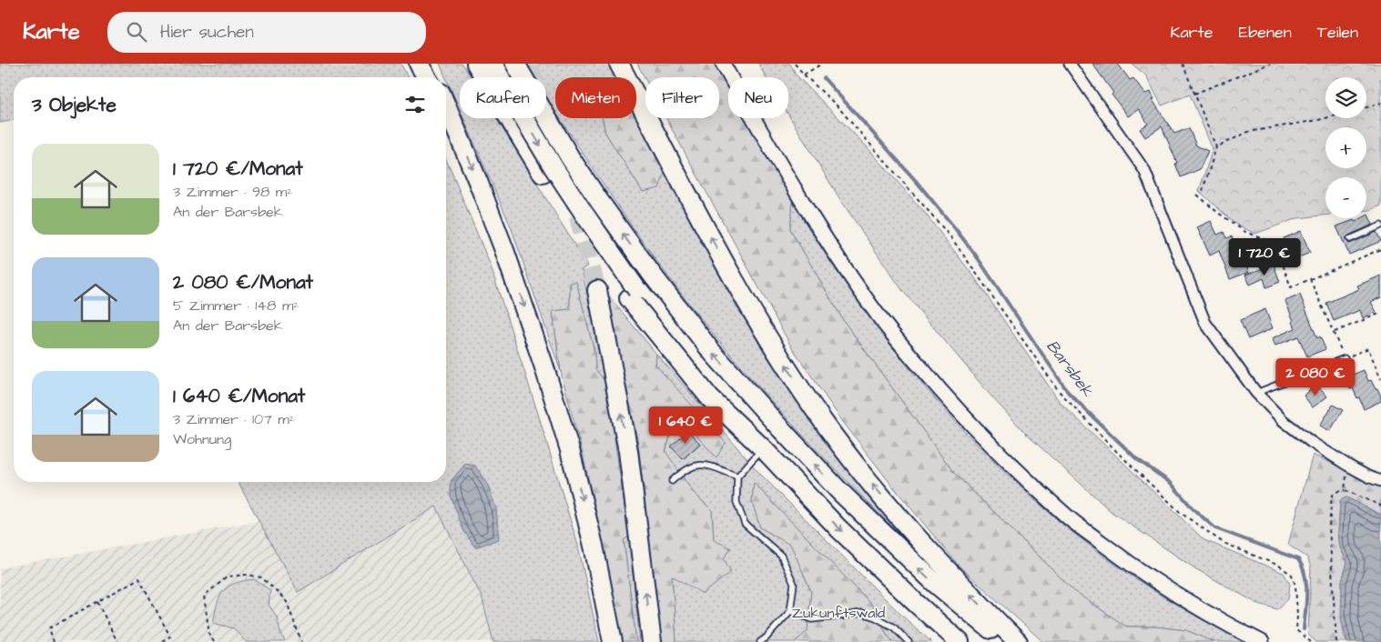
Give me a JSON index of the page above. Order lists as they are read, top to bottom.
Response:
{
  "water": ["Barsbek"],
  "parks": ["Zukunftswald"],
  "page": {
    "header": "Karte",
    "search": "Hier suchen",
    "nav": ["Karte", "Ebenen", "Teilen"],
    "map_buttons": ["+", "−"],
    "chip": [
      "Kaufen",
      "Mieten",
      "Filter",
      "Neu"
    ],
    "heading": "3 Objekte",
    "list": [
      {
        "name": "1 720 €/Monat",
        "note": "3 Zimmer · 98 m² · An der Barsbek"
      },
      {
        "name": "2 080 €/Monat",
        "note": "5 Zimmer · 148 m² · An der Barsbek"
      },
      {
        "name": "1 640 €/Monat",
        "note": "3 Zimmer · 107 m² · Wohnung"
      }
    ],
    "price": ["1 720 €", "2 080 €", "1 640 €"]
  }
}
